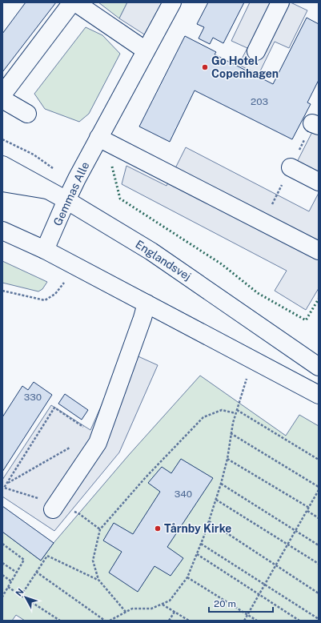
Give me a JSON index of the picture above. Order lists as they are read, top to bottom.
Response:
{
  "streets": {
    "main road": ["Gemmas Alle", "Englandsvej"]
  },
  "crossings": [
    ["Gemmas Alle", "Englandsvej"]
  ],
  "places": ["Go Hotel Copenhagen", "Tårnby Kirke"],
  "house_numbers": ["203", "330", "340"],
  "scale_bar": "20 m",
  "north": "top left"
}
